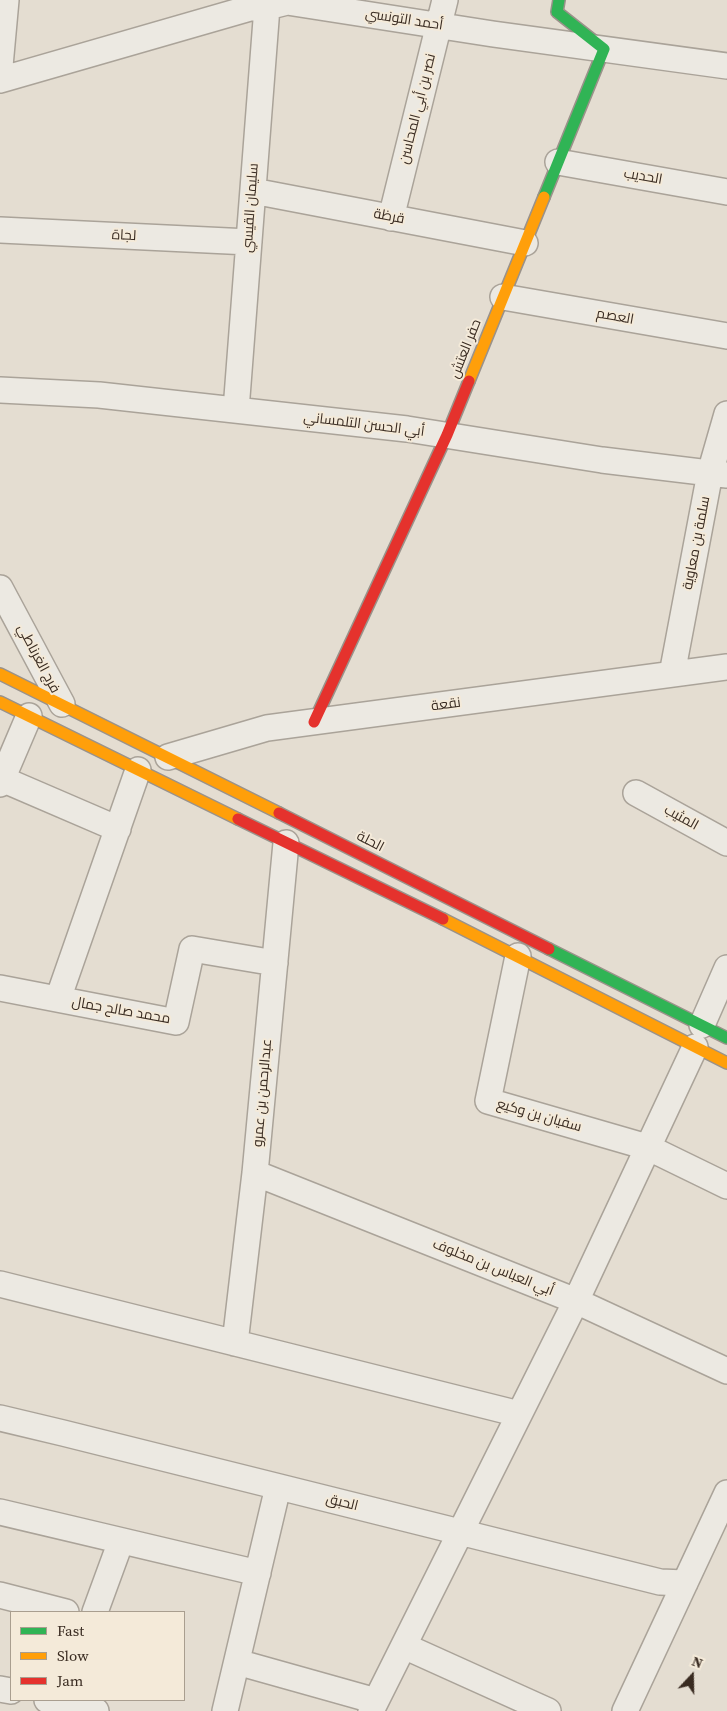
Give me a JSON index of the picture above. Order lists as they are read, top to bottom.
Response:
{
  "streets": {
    "main road": ["حفر العتش", "الحلة"],
    "street": [
      "أحمد التونسي",
      "نصر بن أبي المحاسن",
      "الحديب",
      "سليمان القيسي",
      "قرظة",
      "لجاة",
      "العصم",
      "أبي الحسن التلمساني",
      "سلمة بن معاوية",
      "فرج الغرناطي",
      "نقعة",
      "المثيب",
      "محمد صالح جمال",
      "عبدالرحمن بن عمرو",
      "سفيان بن وكيع",
      "أبي العباس بن مخلوف",
      "الحبق"
    ]
  },
  "crossings": [
    ["أحمد التونسي", "نصر بن أبي المحاسن"],
    ["أحمد التونسي", "سليمان القيسي"],
    ["أحمد التونسي", "حفر العتش"],
    ["نصر بن أبي المحاسن", "قرظة"],
    ["الحديب", "حفر العتش"],
    ["سليمان القيسي", "قرظة"],
    ["سليمان القيسي", "لجاة"],
    ["سليمان القيسي", "أبي الحسن التلمساني"],
    ["قرظة", "حفر العتش"],
    ["العصم", "حفر العتش"],
    ["حفر العتش", "أبي الحسن التلمساني"],
    ["حفر العتش", "نقعة"],
    ["أبي الحسن التلمساني", "سلمة بن معاوية"],
    ["سلمة بن معاوية", "نقعة"],
    ["فرج الغرناطي", "الحلة"],
    ["نقعة", "الحلة"],
    ["الحلة", "عبدالرحمن بن عمرو"],
    ["الحلة", "سفيان بن وكيع"],
    ["محمد صالح جمال", "عبدالرحمن بن عمرو"],
    ["عبدالرحمن بن عمرو", "أبي العباس بن مخلوف"]
  ],
  "legend": ["Fast", "Slow", "Jam"],
  "north": "top"
}
